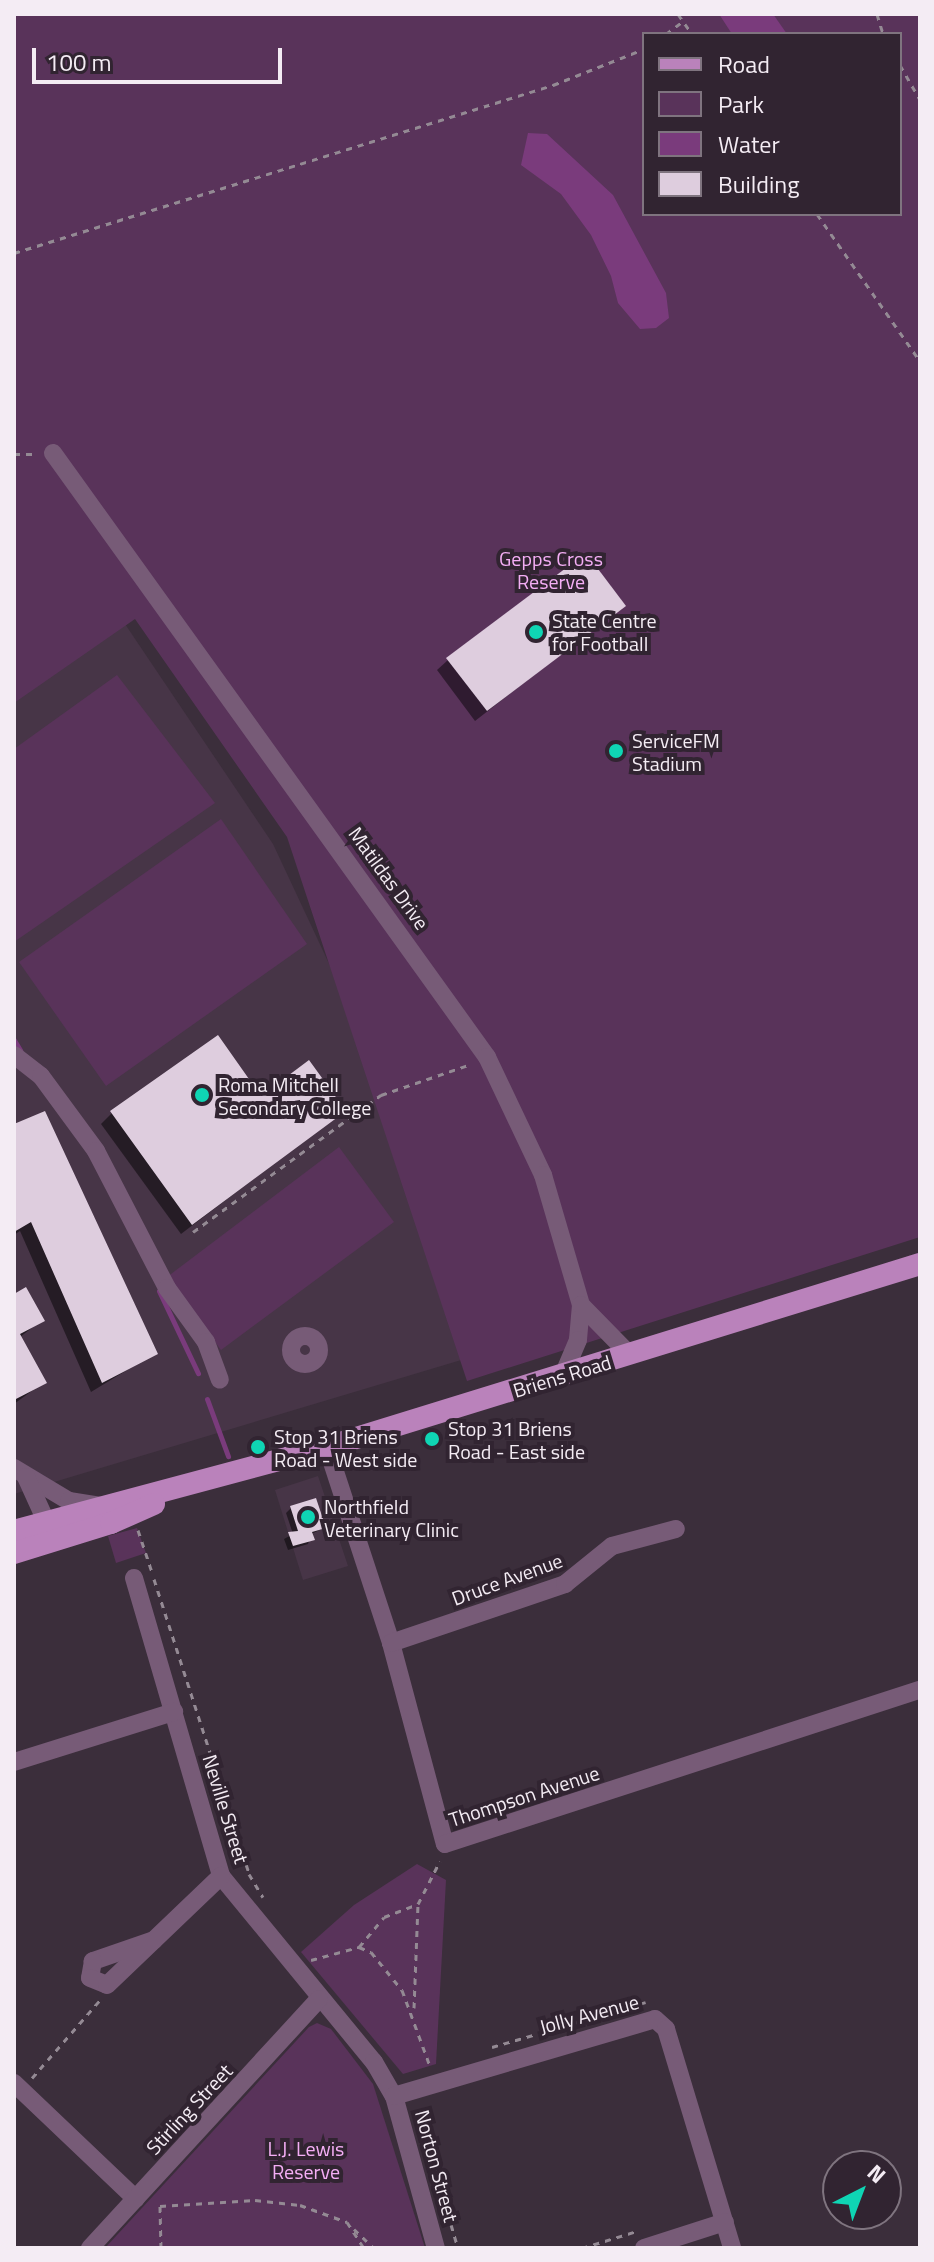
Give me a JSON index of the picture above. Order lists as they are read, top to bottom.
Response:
{
  "streets": {
    "main road": ["Briens Road"],
    "street": [
      "Matildas Drive",
      "Druce Avenue",
      "Thompson Avenue",
      "Neville Street",
      "Jolly Avenue",
      "Stirling Street",
      "Norton Street"
    ]
  },
  "crossings": [
    ["Matildas Drive", "Briens Road"],
    ["Briens Road", "Thompson Avenue"],
    ["Druce Avenue", "Thompson Avenue"],
    ["Neville Street", "Jolly Avenue"],
    ["Neville Street", "Stirling Street"],
    ["Neville Street", "Norton Street"],
    ["Jolly Avenue", "Norton Street"]
  ],
  "parks": ["Gepps Cross Reserve", "L.J. Lewis Reserve"],
  "places": [
    "State Centre for Football",
    "ServiceFM Stadium",
    "Roma Mitchell Secondary College",
    "Stop 31 Briens Road - East side",
    "Stop 31 Briens Road - West side",
    "Northfield Veterinary Clinic"
  ],
  "legend": [
    "Road",
    "Park",
    "Water",
    "Building"
  ],
  "scale_bar": "100 m",
  "north": "top right"
}
